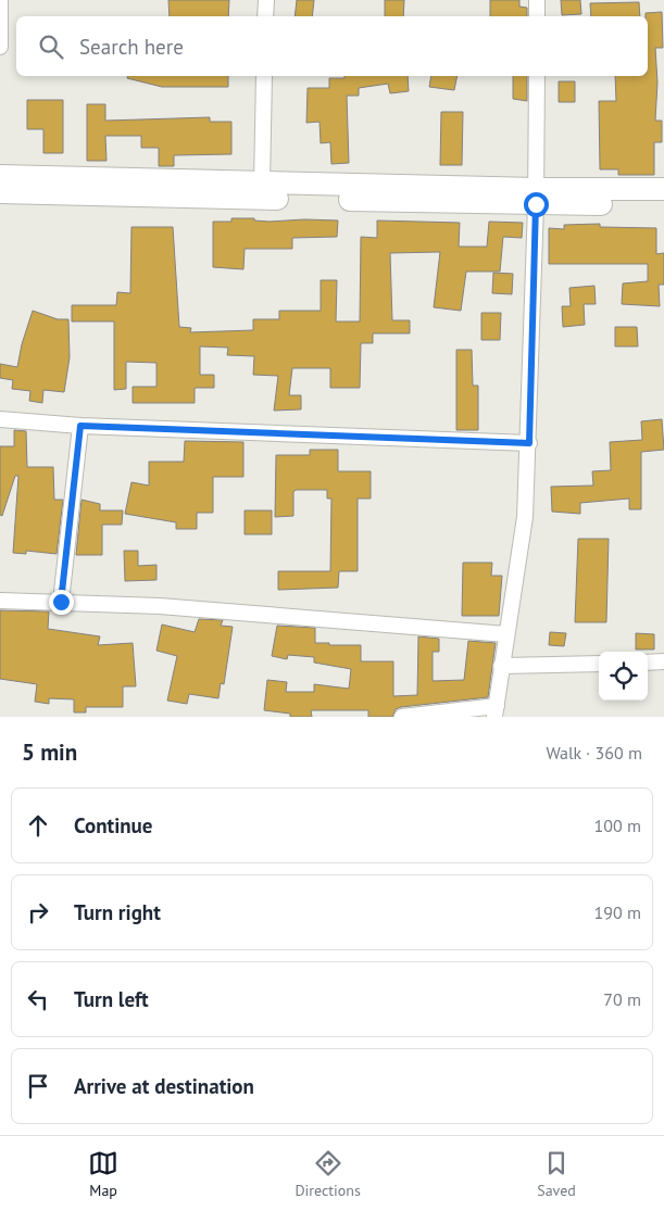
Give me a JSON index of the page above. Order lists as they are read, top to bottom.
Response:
{
  "page": {
    "search": "Search here",
    "heading": ["5 min", "Walk · 360 m"],
    "list": [
      ["Continue", "100 m"],
      ["Turn right", "190 m"],
      ["Turn left", "70 m"],
      "Arrive at destination"
    ],
    "nav": ["Map", "Directions", "Saved"]
  }
}
